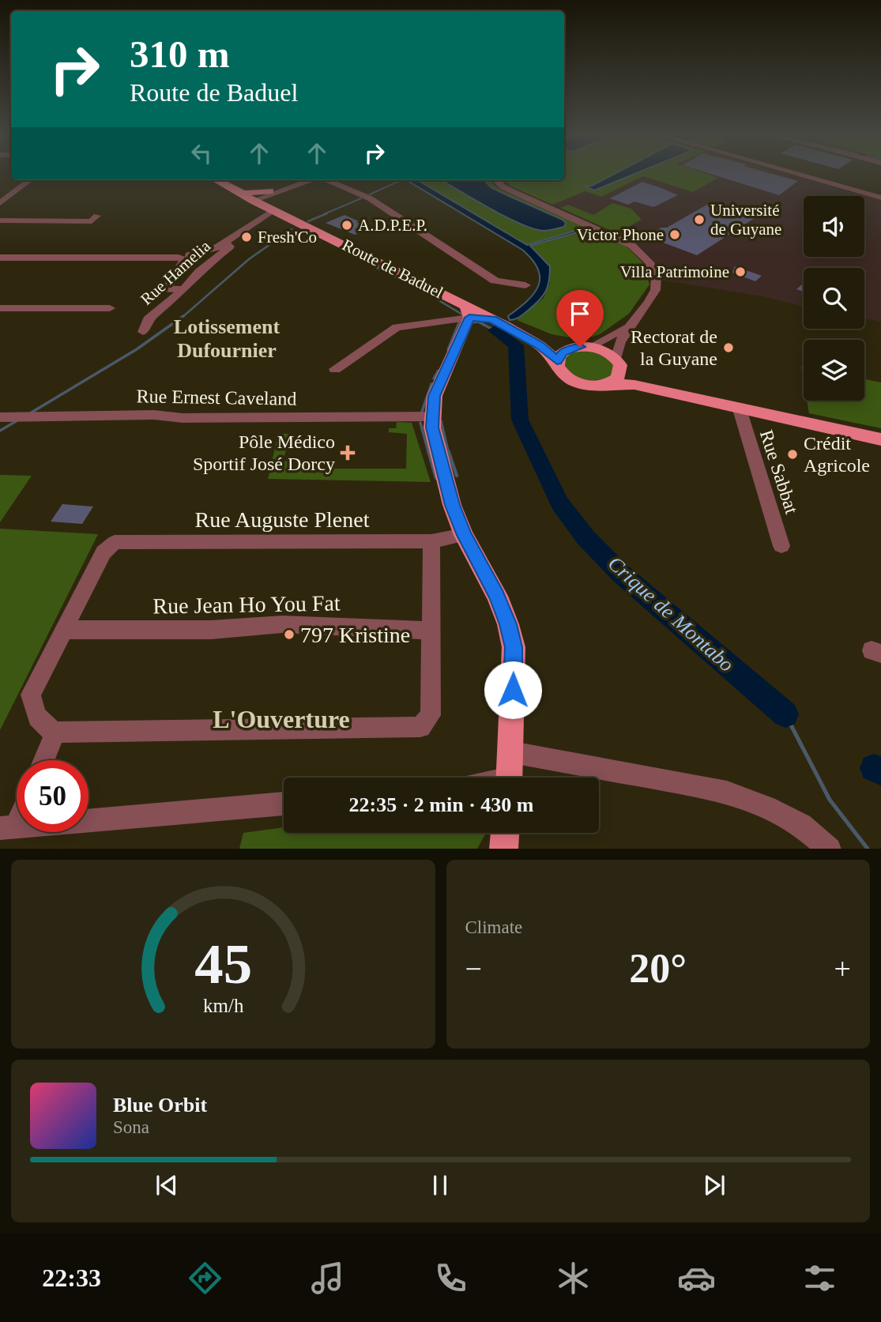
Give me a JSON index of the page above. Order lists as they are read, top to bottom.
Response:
{
  "streets": {
    "main road": ["Route de Baduel"],
    "street": [
      "Rue Hamelia",
      "Rue Ernest Caveland",
      "Rue Sabbat",
      "Rue Auguste Plenet",
      "Rue Jean Ho You Fat"
    ]
  },
  "crossings": [
    ["Rue Auguste Plenet", "Rue Jean Ho You Fat"]
  ],
  "districts": ["Lotissement Dufournier", "L'Ouverture"],
  "water": ["Crique de Montabo"],
  "places": {
    "other": [
      "Université de Guyane",
      "A.D.P.E.P.",
      "Victor Phone",
      "Fresh'Co",
      "Villa Patrimoine",
      "Rectorat de la Guyane",
      "Crédit Agricole",
      "797 Kristine"
    ],
    "health": ["Pôle Médico Sportif José Dorcy"]
  },
  "page": {
    "turn": ["310 m", "Route de Baduel"],
    "limit": "50",
    "trip": "22:35 · 2 min · 430 m",
    "tile": "Climate",
    "heat": ["−", "20°", "+"],
    "song": ["Blue Orbit", "Sona"],
    "tabs": "22:33",
    "gauge": ["45", "km/h"]
  }
}
